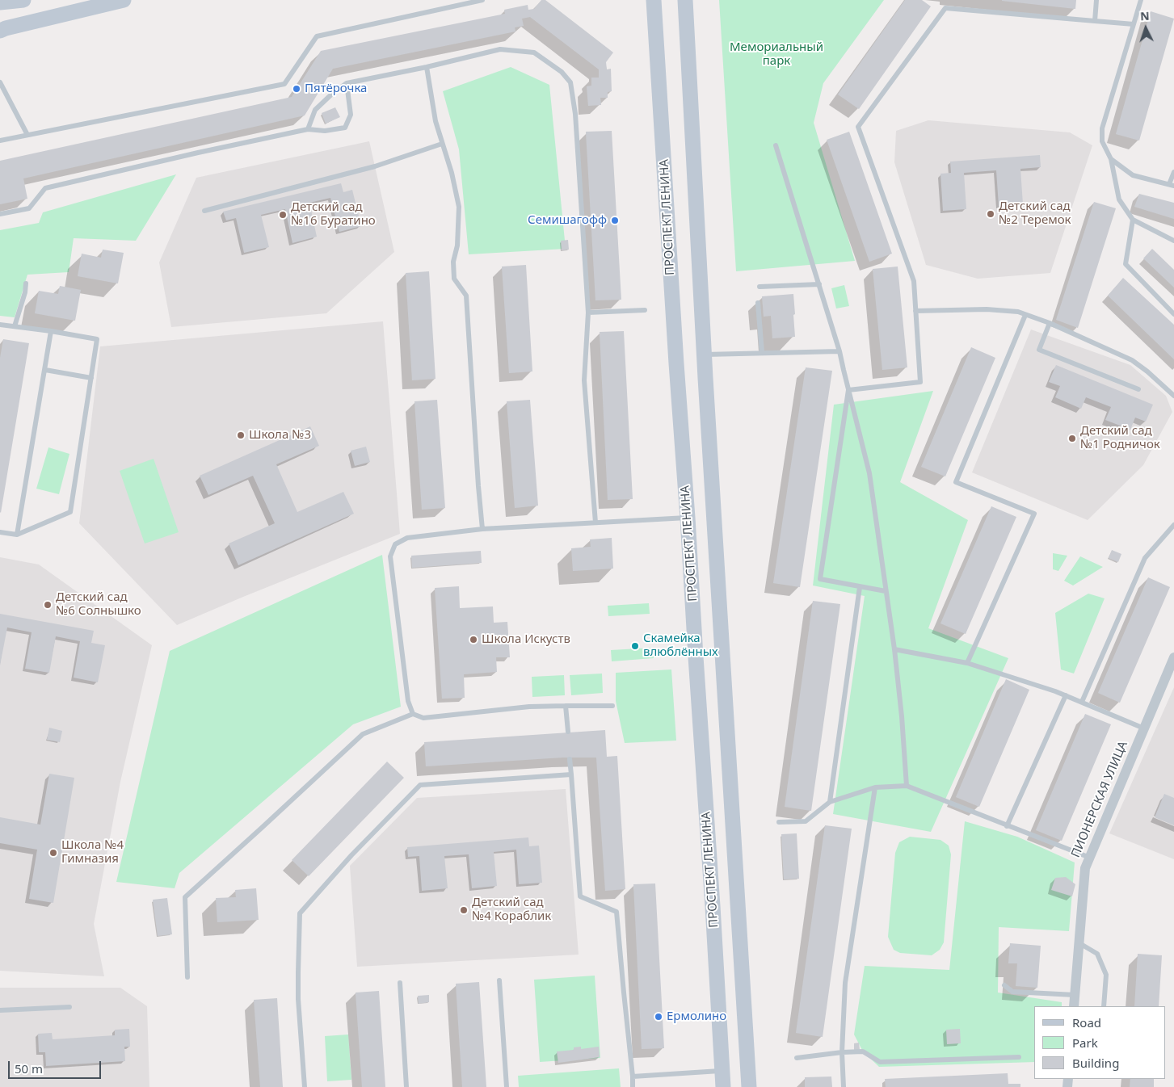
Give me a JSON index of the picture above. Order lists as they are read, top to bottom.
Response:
{
  "streets": {
    "main road": ["ПРОСПЕКТ ЛЕНИНА"],
    "street": ["ПИОНЕРСКАЯ УЛИЦА"]
  },
  "parks": ["Мемориальный парк"],
  "places": [
    "Пятёрочка",
    "Детский сад №2 Теремок",
    "Детский сад №16 Буратино",
    "Семишагофф",
    "Школа №3",
    "Детский сад №1 Родничок",
    "Детский сад №6 Солнышко",
    "Школа Искуств",
    "Скамейка влюблённых",
    "Школа №4 Гимназия",
    "Детский сад №4 Кораблик",
    "Ермолино"
  ],
  "legend": ["Road", "Park", "Building"],
  "scale_bar": "50 m",
  "north": "top"
}
